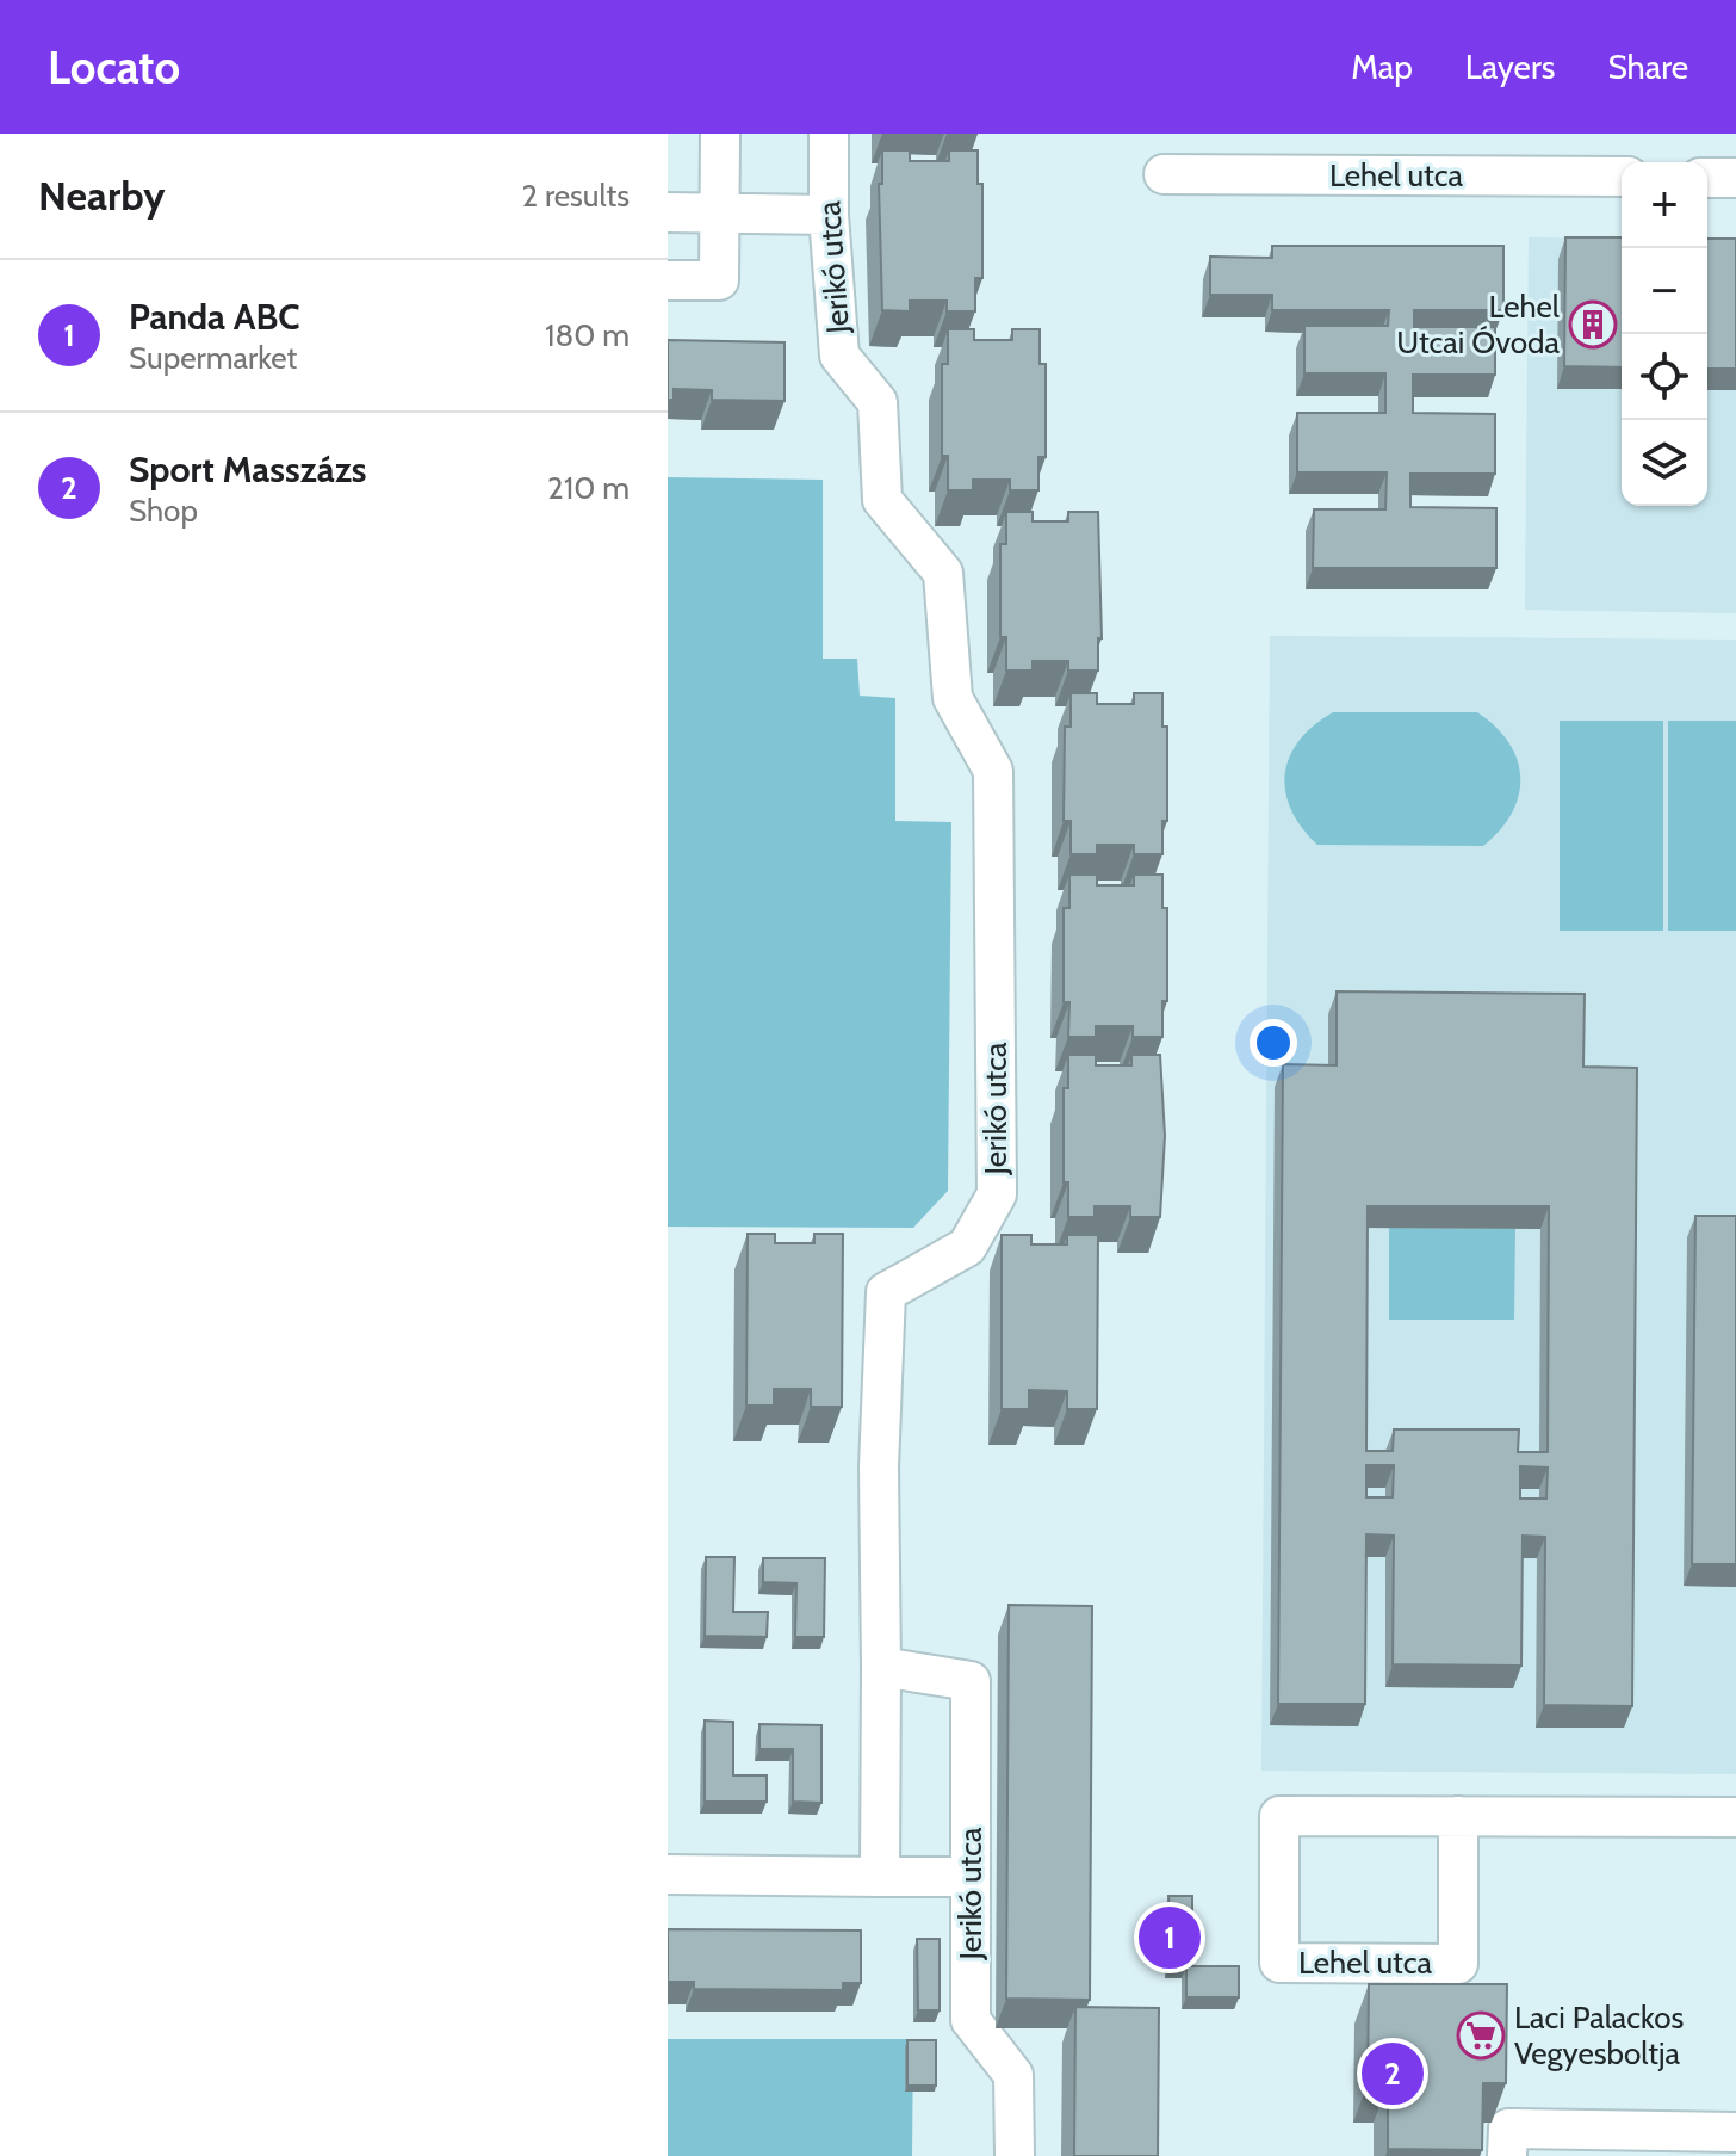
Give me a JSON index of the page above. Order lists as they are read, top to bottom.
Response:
{
  "streets": {
    "street": ["Lehel utca", "Jerikó utca"]
  },
  "places": {
    "building": ["Lehel Utcai Óvoda"],
    "supermarket": ["Laci Palackos Vegyesboltja"]
  },
  "page": {
    "header": "Locato",
    "nav": ["Map", "Layers", "Share"],
    "heading": ["Nearby", "2 results"],
    "map_buttons": ["+", "−"],
    "list": [
      {
        "mark": "1",
        "name": "Panda ABC",
        "note": "Supermarket",
        "value": "180 m"
      },
      {
        "mark": "2",
        "name": "Sport Masszázs",
        "note": "Shop",
        "value": "210 m"
      }
    ],
    "pins": ["1", "2"]
  }
}
